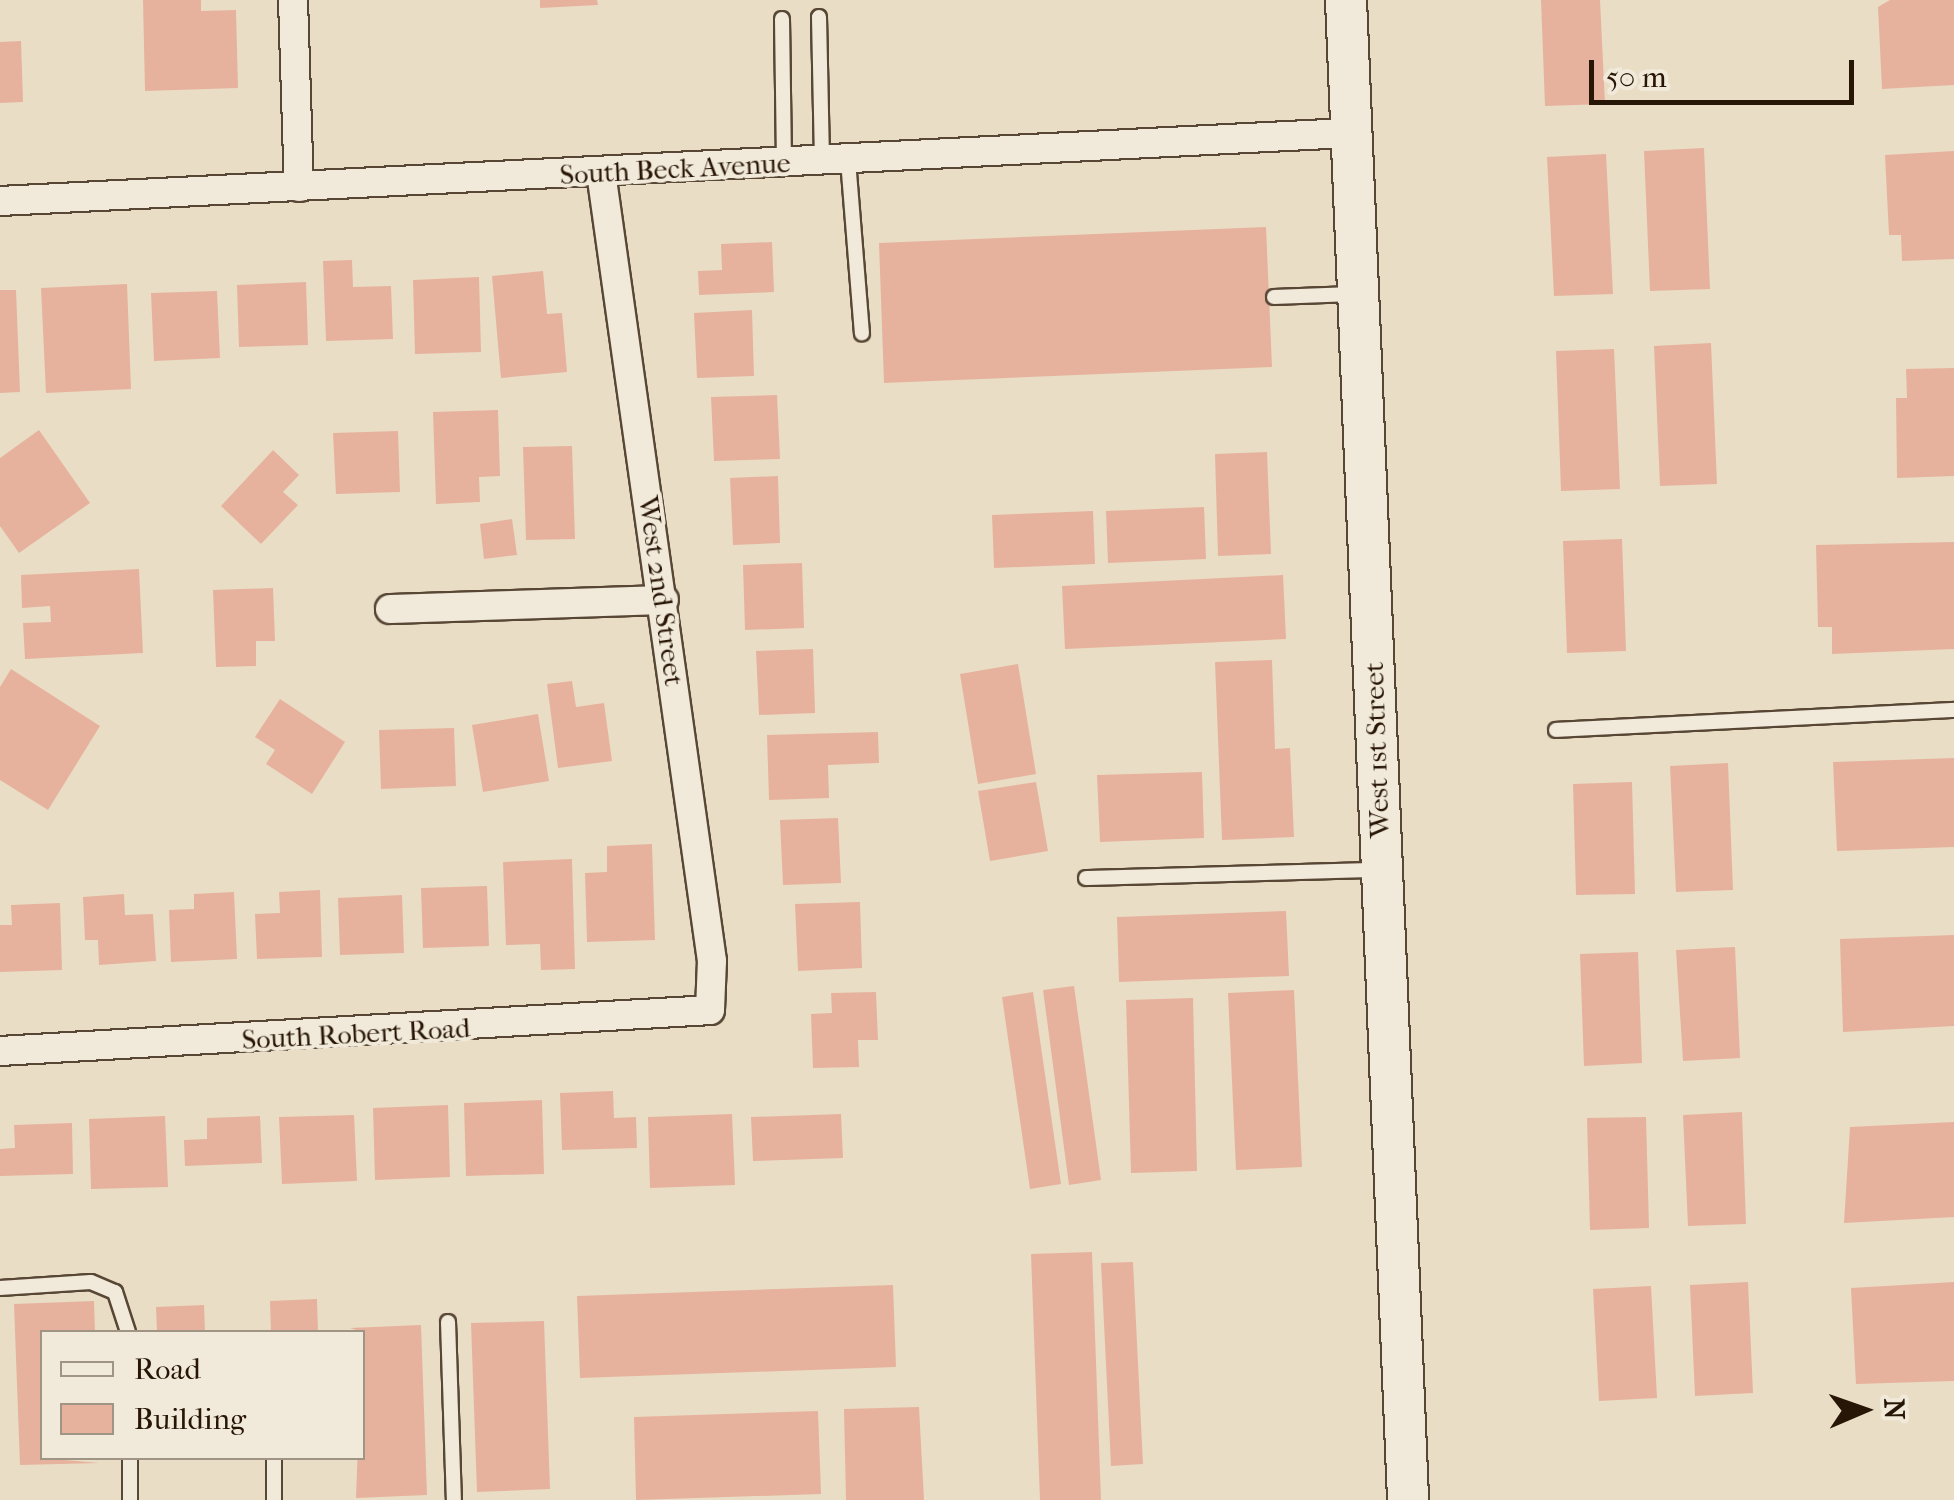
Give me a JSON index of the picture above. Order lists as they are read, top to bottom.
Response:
{
  "streets": {
    "street": [
      "South Beck Avenue",
      "West 2nd Street",
      "West 1st Street",
      "South Robert Road"
    ]
  },
  "crossings": [
    ["South Beck Avenue", "West 2nd Street"],
    ["South Beck Avenue", "West 1st Street"],
    ["West 2nd Street", "South Robert Road"]
  ],
  "legend": ["Road", "Building"],
  "scale_bar": "50 m",
  "north": "right"
}
